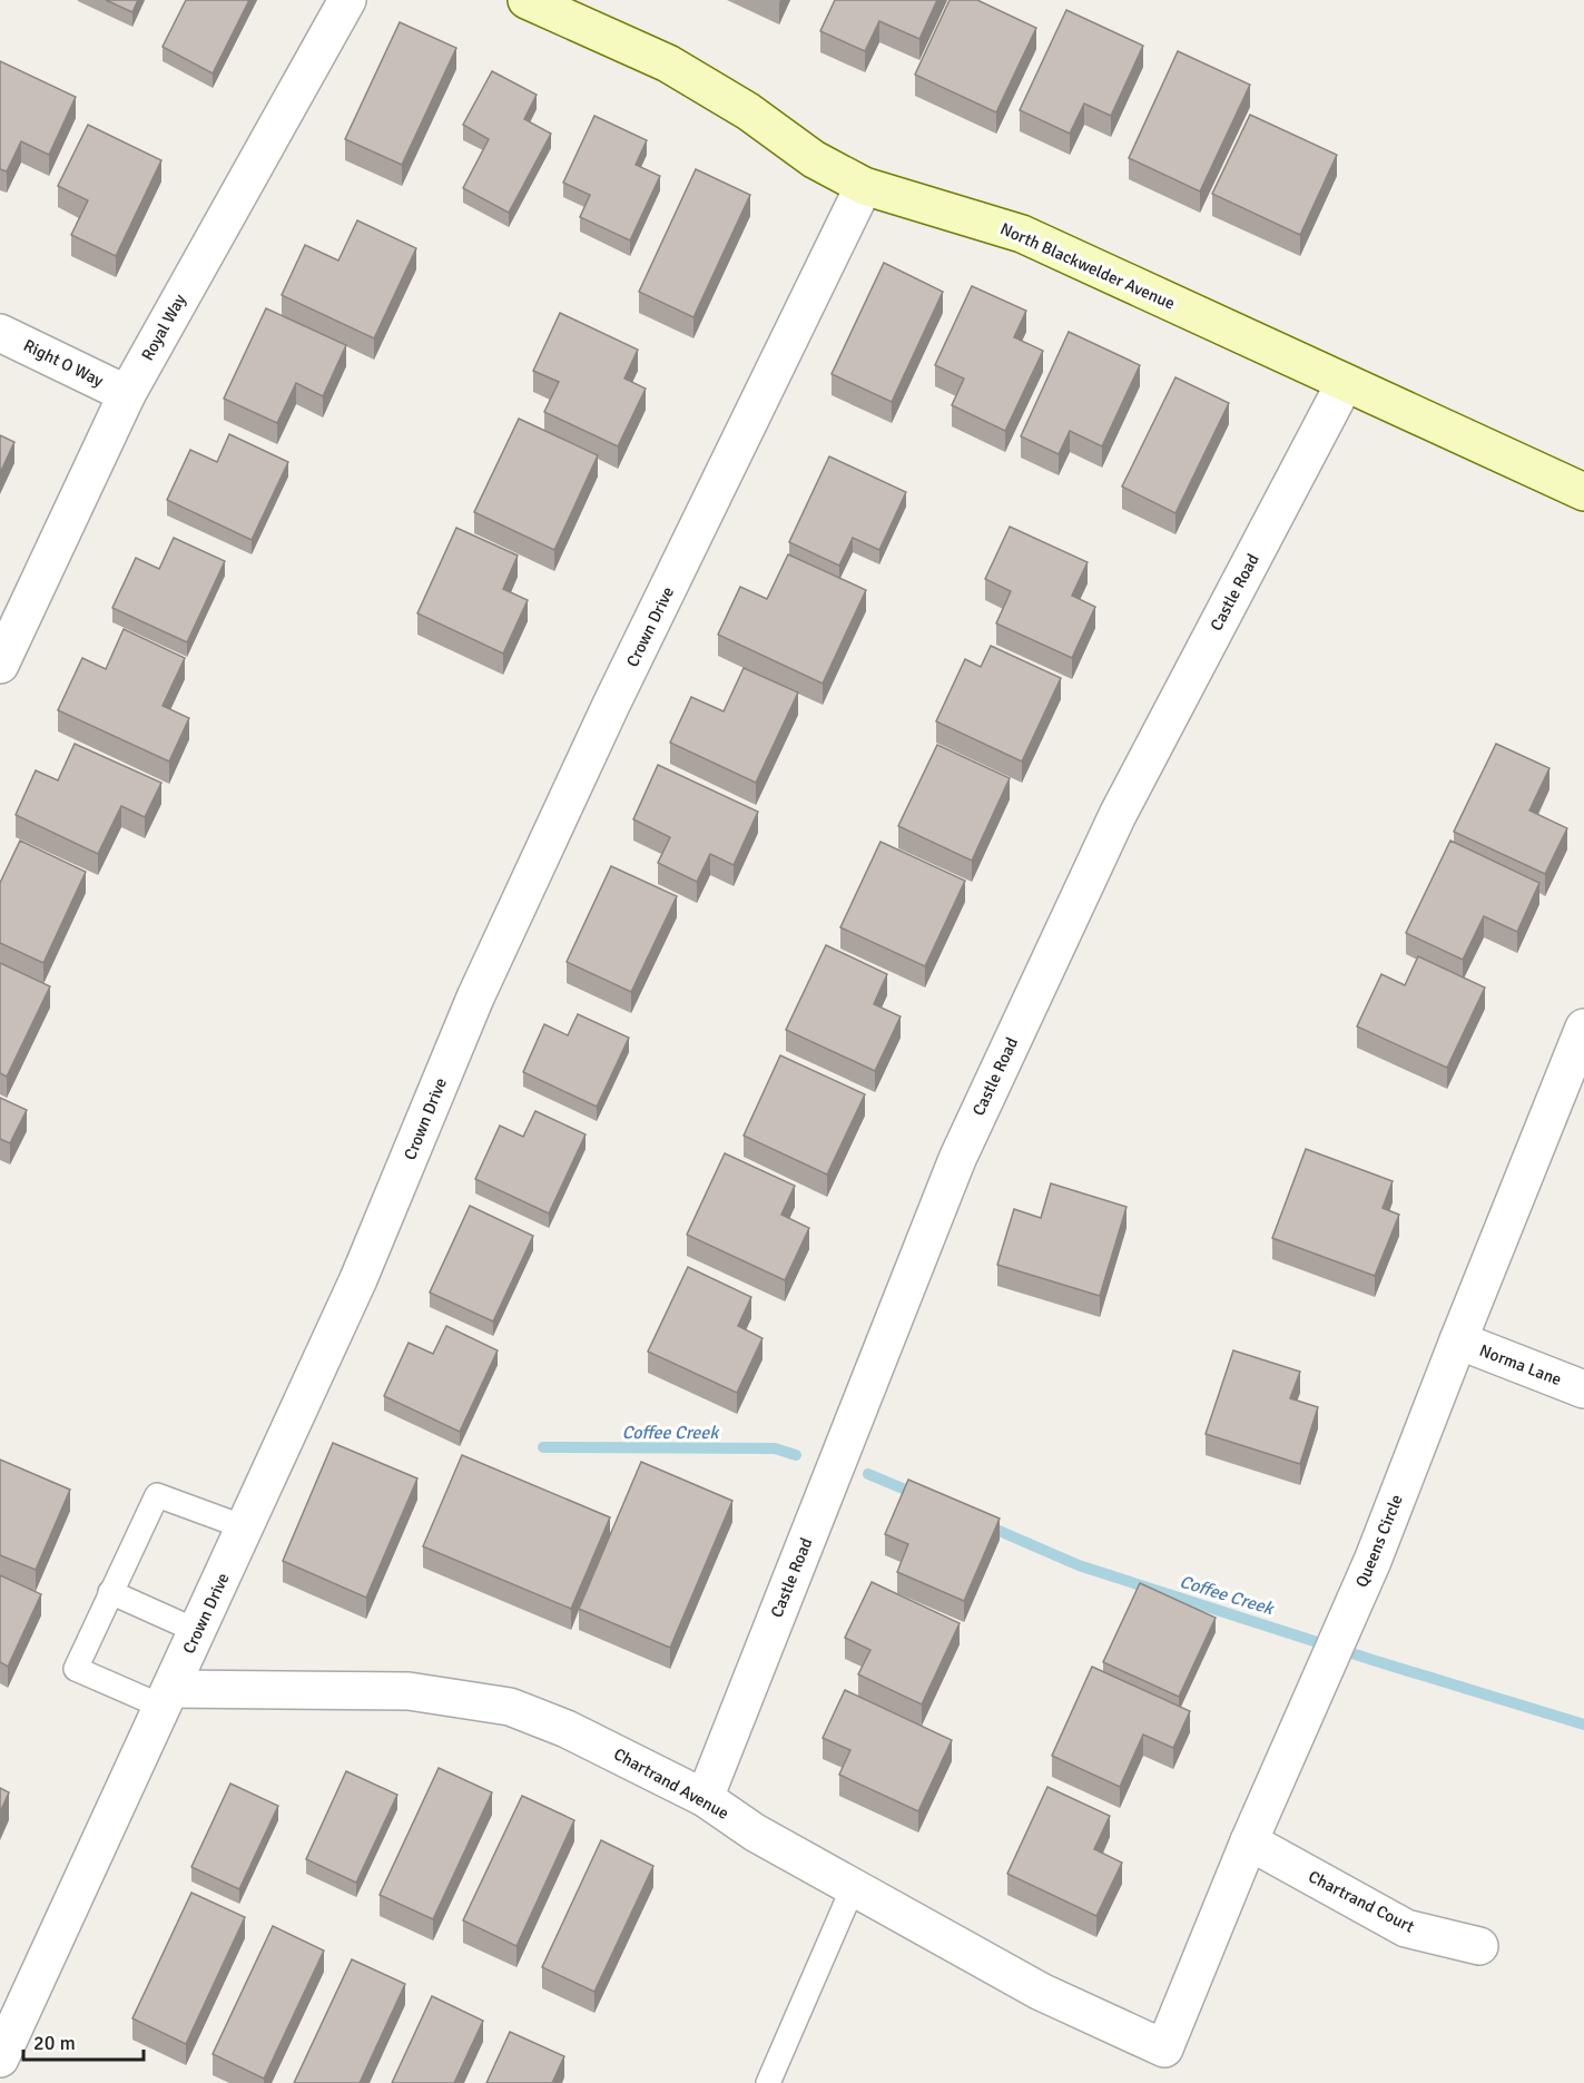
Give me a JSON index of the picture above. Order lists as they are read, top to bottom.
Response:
{
  "streets": {
    "street": [
      "North Blackwelder Avenue",
      "Royal Way",
      "Right O Way",
      "Castle Road",
      "Crown Drive",
      "Norma Lane",
      "Queens Circle",
      "Chartrand Avenue",
      "Chartrand Court"
    ]
  },
  "crossings": [
    ["North Blackwelder Avenue", "Castle Road"],
    ["North Blackwelder Avenue", "Crown Drive"],
    ["Royal Way", "Right O Way"],
    ["Castle Road", "Chartrand Avenue"],
    ["Crown Drive", "Chartrand Avenue"],
    ["Norma Lane", "Queens Circle"],
    ["Queens Circle", "Chartrand Avenue"],
    ["Queens Circle", "Chartrand Court"]
  ],
  "water": ["Coffee Creek"],
  "scale_bar": "20 m"
}
